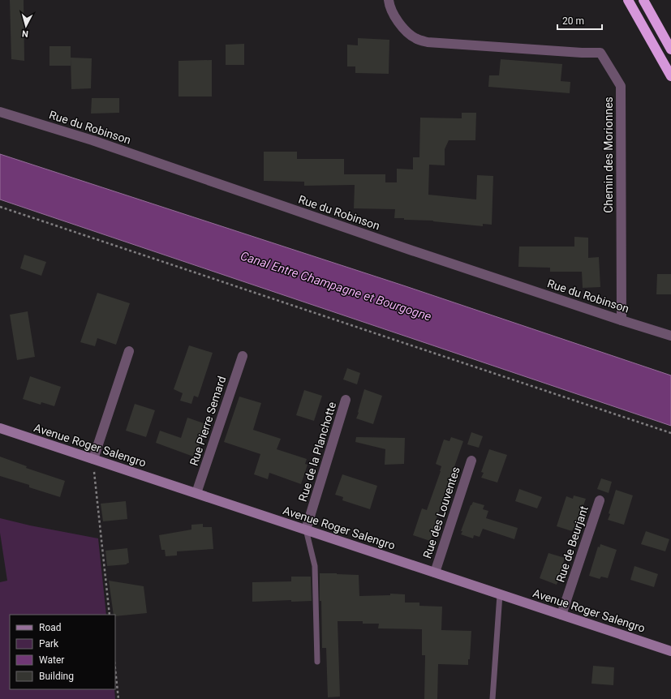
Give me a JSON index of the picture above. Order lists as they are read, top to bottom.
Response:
{
  "streets": {
    "main road": ["Avenue Roger Salengro"],
    "street": [
      "Rue du Robinson",
      "Chemin des Morionnes",
      "Rue Pierre Semard",
      "Rue de la Planchotte",
      "Rue des Louventes",
      "Rue de Beurjant"
    ]
  },
  "crossings": [
    ["Rue du Robinson", "Chemin des Morionnes"],
    ["Rue Pierre Semard", "Avenue Roger Salengro"],
    ["Avenue Roger Salengro", "Rue de la Planchotte"],
    ["Avenue Roger Salengro", "Rue des Louventes"],
    ["Avenue Roger Salengro", "Rue de Beurjant"]
  ],
  "water": ["Canal Entre Champagne et Bourgogne"],
  "legend": [
    "Road",
    "Park",
    "Water",
    "Building"
  ],
  "scale_bar": "20 m",
  "north": "bottom"
}
